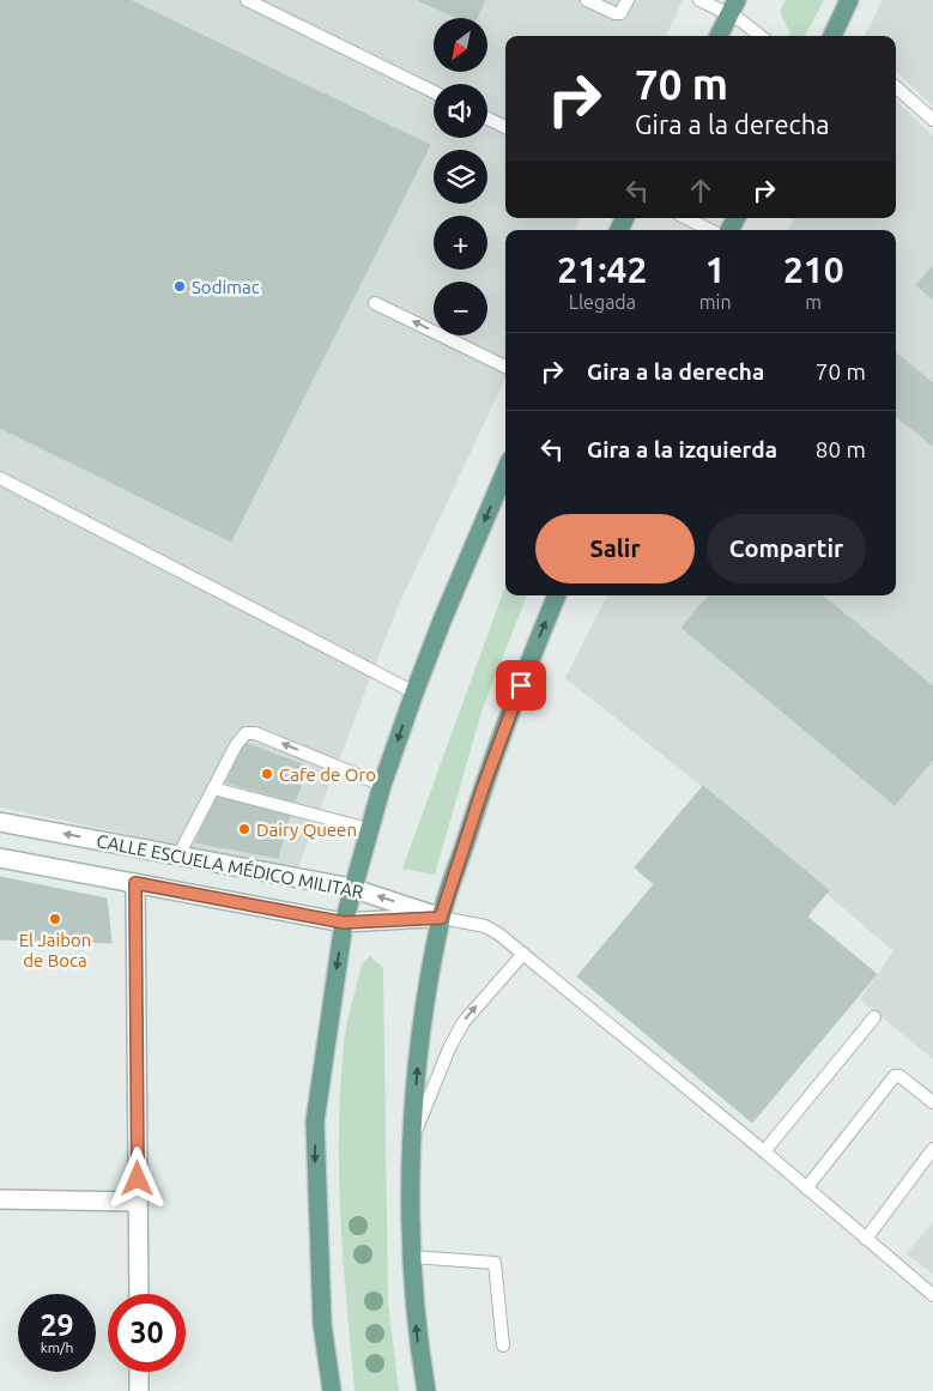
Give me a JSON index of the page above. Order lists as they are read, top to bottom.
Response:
{
  "streets": {
    "street": ["CALLE ESCUELA MÉDICO MILITAR"]
  },
  "places": [
    "Sodimac",
    "Cafe de Oro",
    "Dairy Queen",
    "El Jaibon de Boca"
  ],
  "north": "bottom left",
  "page": {
    "map_buttons": ["+", "−"],
    "turn": ["70 m", "Gira a la derecha"],
    "eta": [
      "21:42",
      "Llegada",
      "1",
      "min",
      "210",
      "m"
    ],
    "list": [
      {
        "name": "Gira a la derecha",
        "value": "70 m"
      },
      {
        "name": "Gira a la izquierda",
        "value": "80 m"
      }
    ],
    "buttons": ["Salir", "Compartir"],
    "speed": "29 km/h",
    "limit": "30"
  }
}
